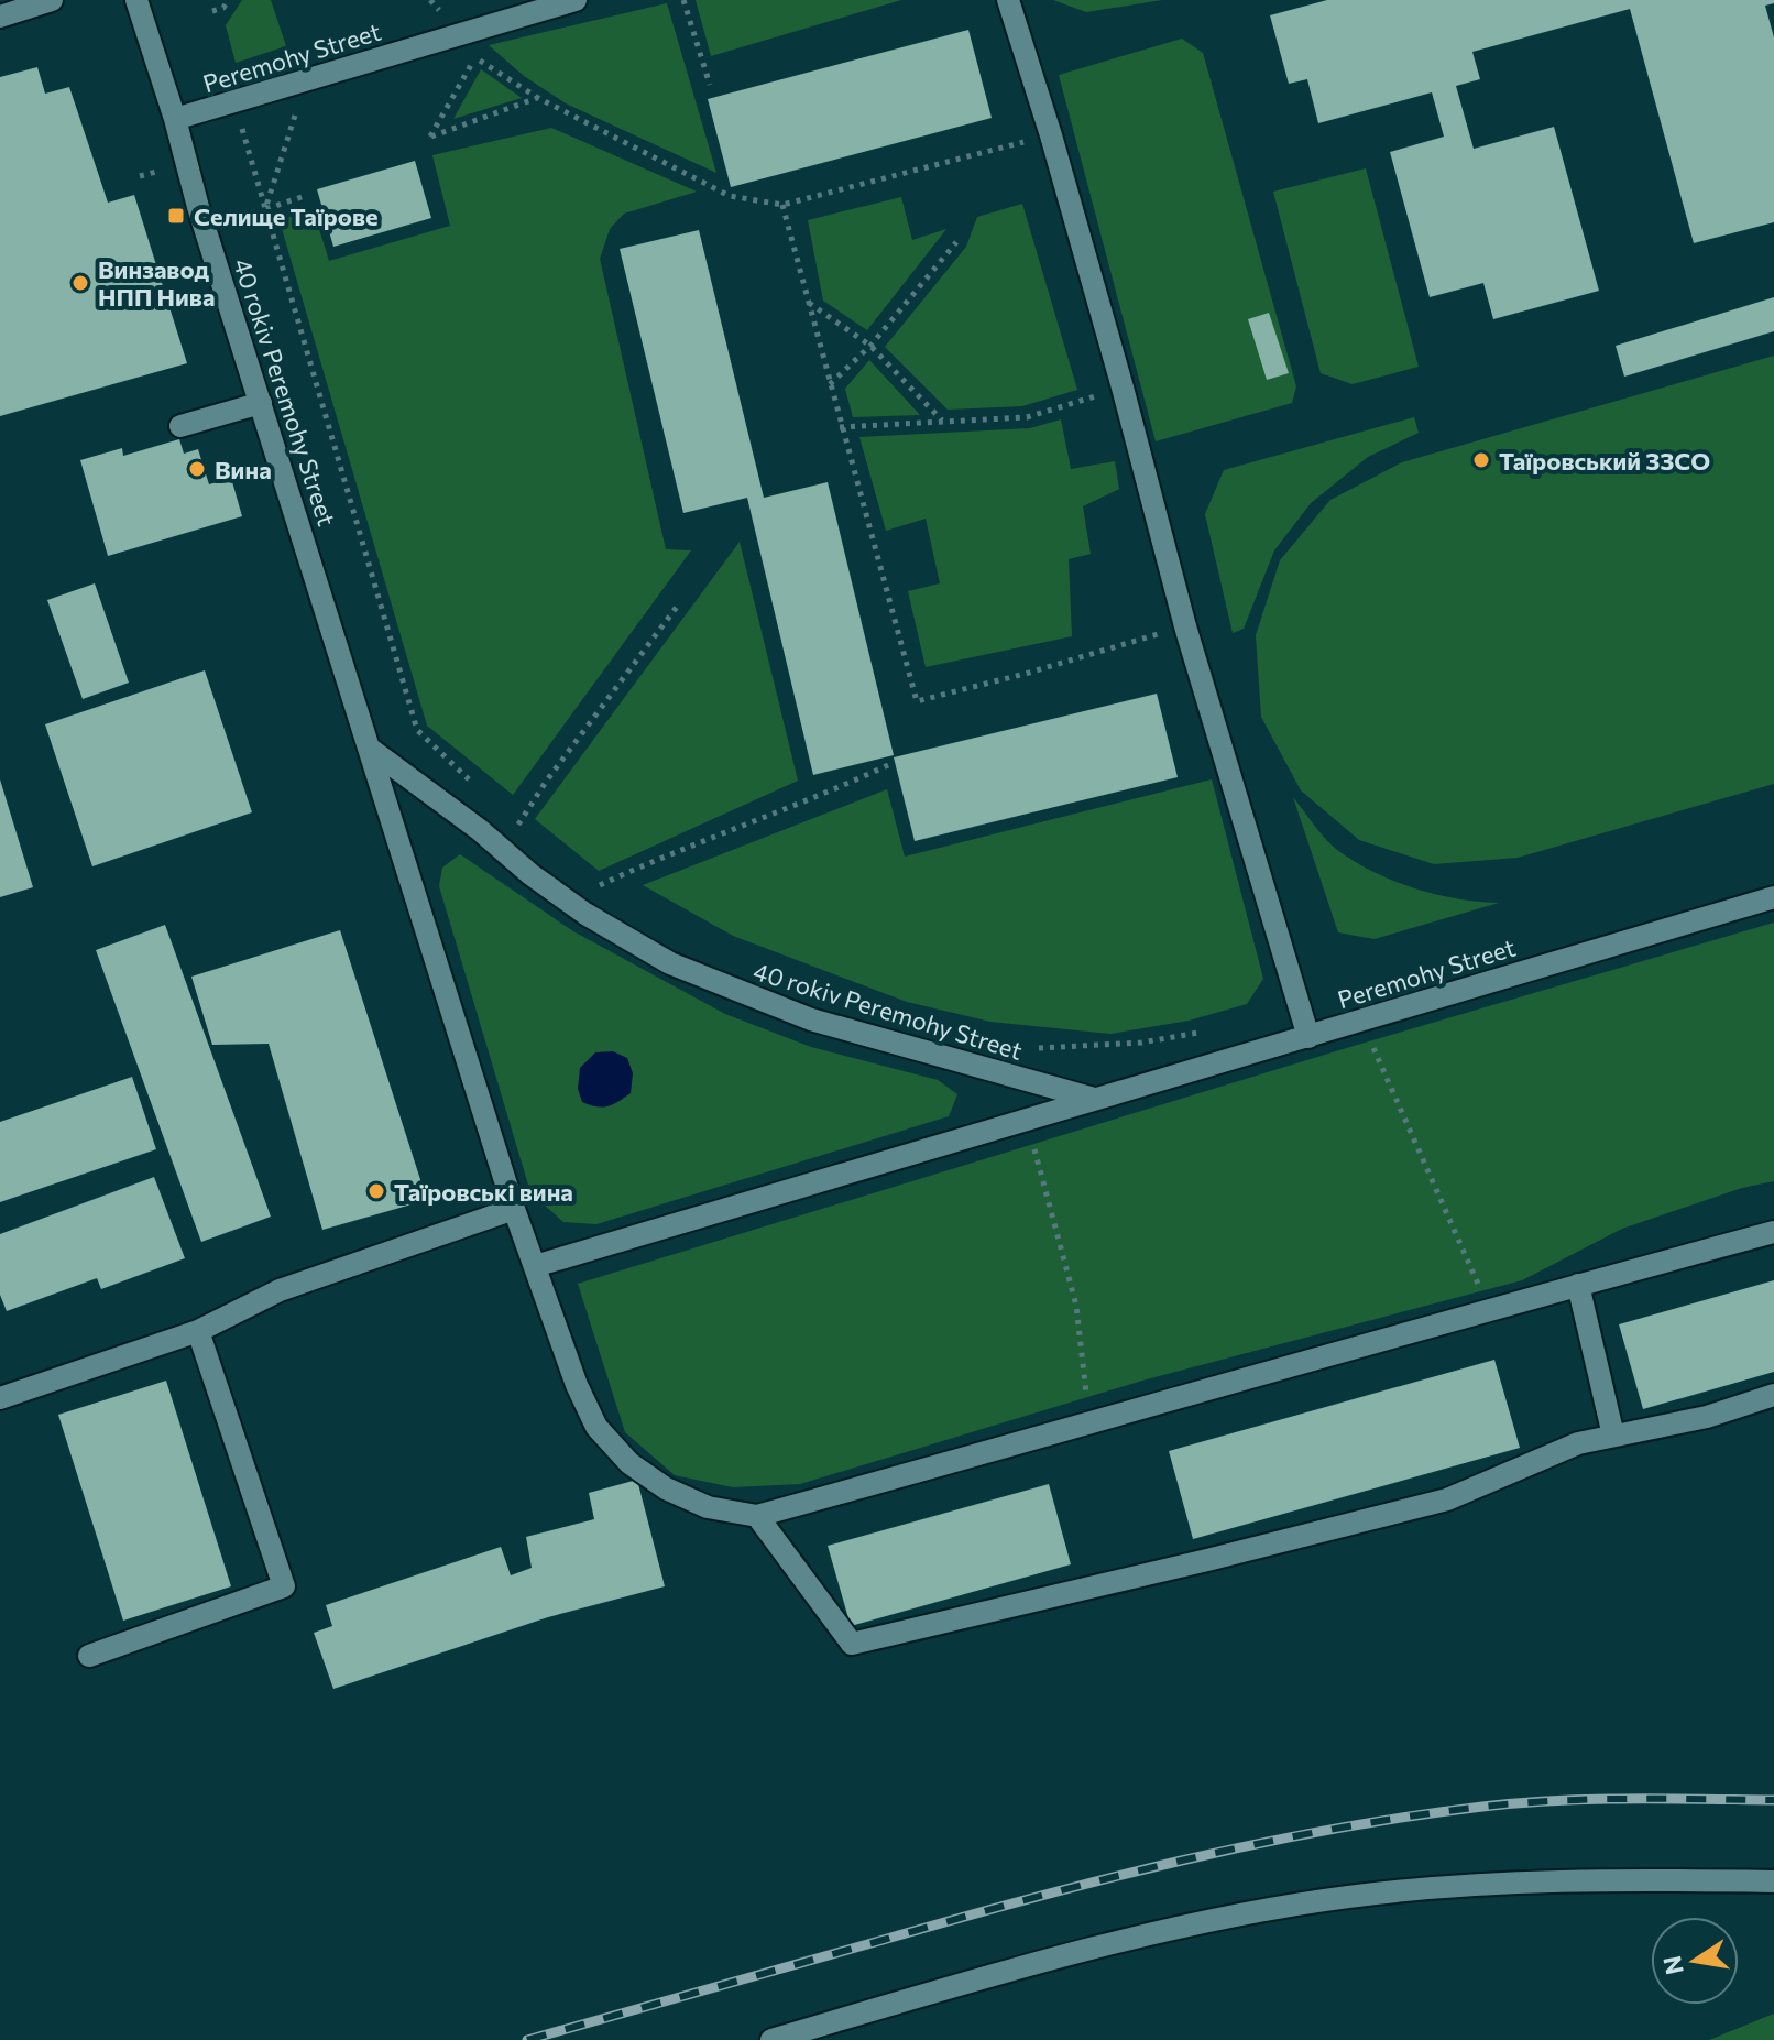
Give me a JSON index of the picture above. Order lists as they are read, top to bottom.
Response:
{
  "streets": {
    "street": ["Peremohy Street", "40 rokiv Peremohy Street"]
  },
  "crossings": [
    ["Peremohy Street", "40 rokiv Peremohy Street"]
  ],
  "places": {
    "transit": ["Селище Таїрове"],
    "other": [
      "Винзавод НПП Нива",
      "Таїровський ЗЗСО",
      "Вина",
      "Таїровські вина"
    ]
  },
  "north": "left"
}
